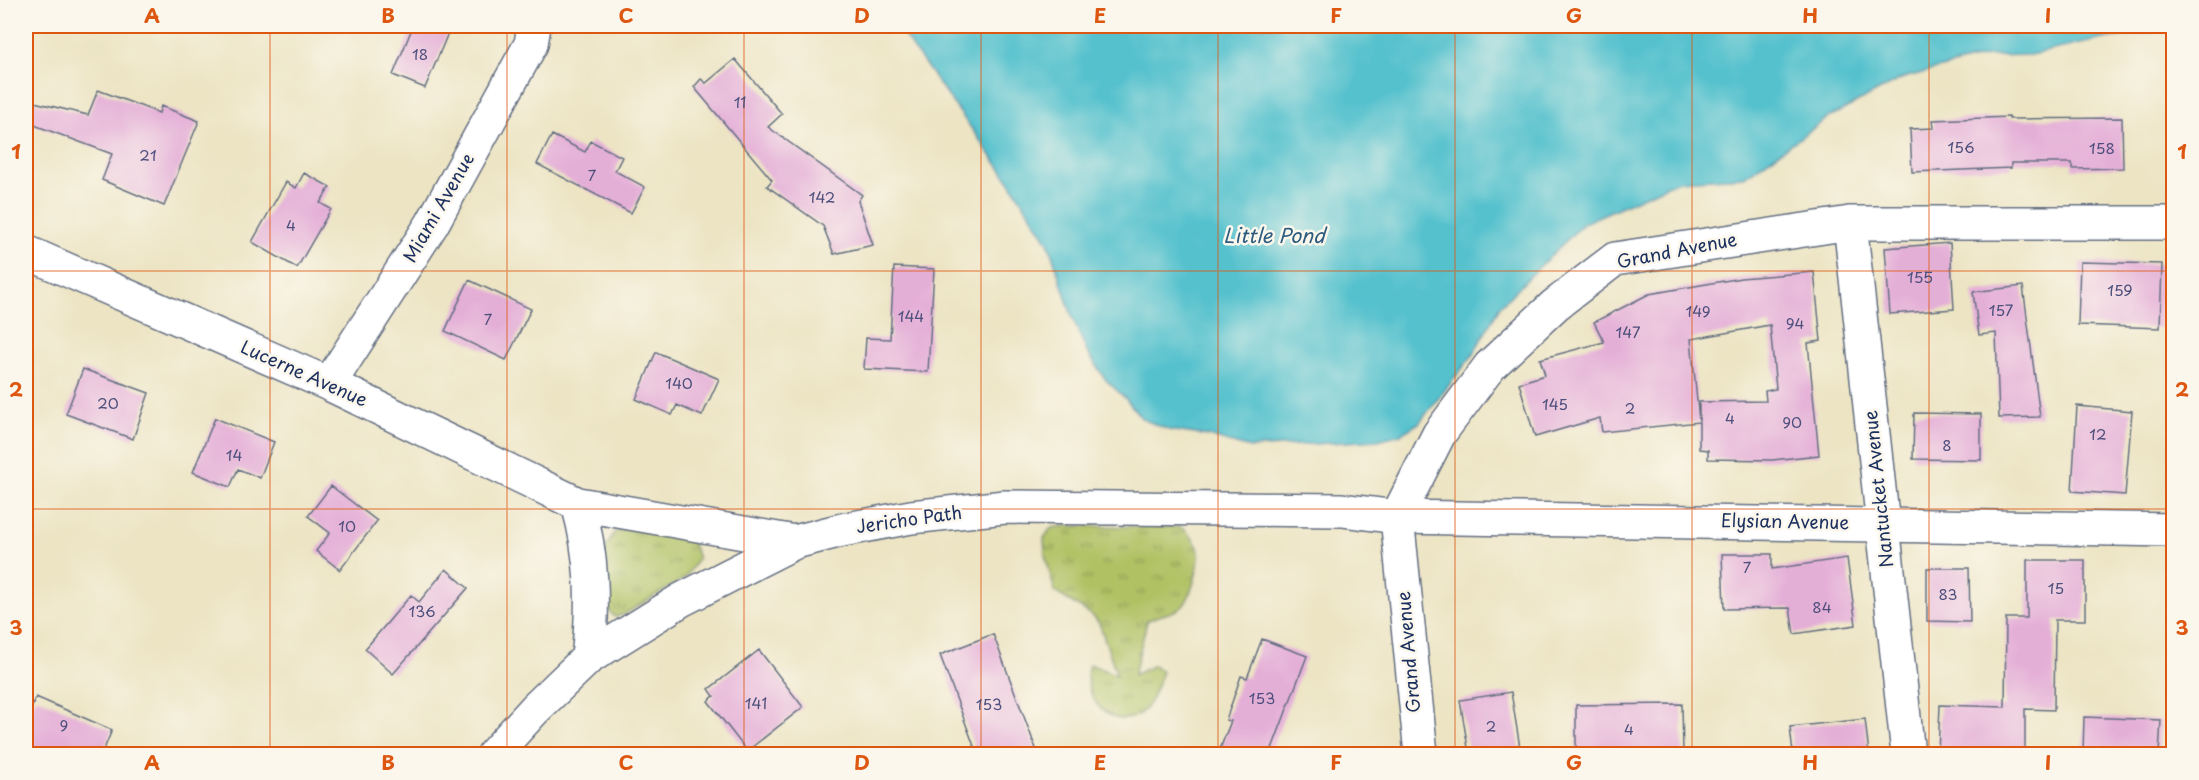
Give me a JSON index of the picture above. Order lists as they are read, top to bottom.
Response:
{
  "streets": {
    "street": [
      "Miami Avenue",
      "Grand Avenue",
      "Lucerne Avenue",
      "Nantucket Avenue",
      "Jericho Path",
      "Elysian Avenue"
    ]
  },
  "crossings": [
    ["Miami Avenue", "Lucerne Avenue"],
    ["Grand Avenue", "Nantucket Avenue"],
    ["Grand Avenue", "Jericho Path"],
    ["Grand Avenue", "Elysian Avenue"],
    ["Lucerne Avenue", "Jericho Path"],
    ["Nantucket Avenue", "Elysian Avenue"],
    ["Jericho Path", "Elysian Avenue"]
  ],
  "water": ["Little Pond"],
  "house_numbers": [
    "18",
    "11",
    "156",
    "158",
    "21",
    "7",
    "142",
    "4",
    "155",
    "159",
    "157",
    "149",
    "144",
    "7",
    "94",
    "147",
    "140",
    "20",
    "145",
    "2",
    "4",
    "90",
    "12",
    "8",
    "14",
    "10",
    "7",
    "15",
    "83",
    "84",
    "136",
    "153",
    "141",
    "153",
    "9",
    "2",
    "4"
  ],
  "grid": {
    "columns": [
      "A",
      "B",
      "C",
      "D",
      "E",
      "F",
      "G",
      "H",
      "I"
    ],
    "rows": ["1", "2", "3"]
  }
}
